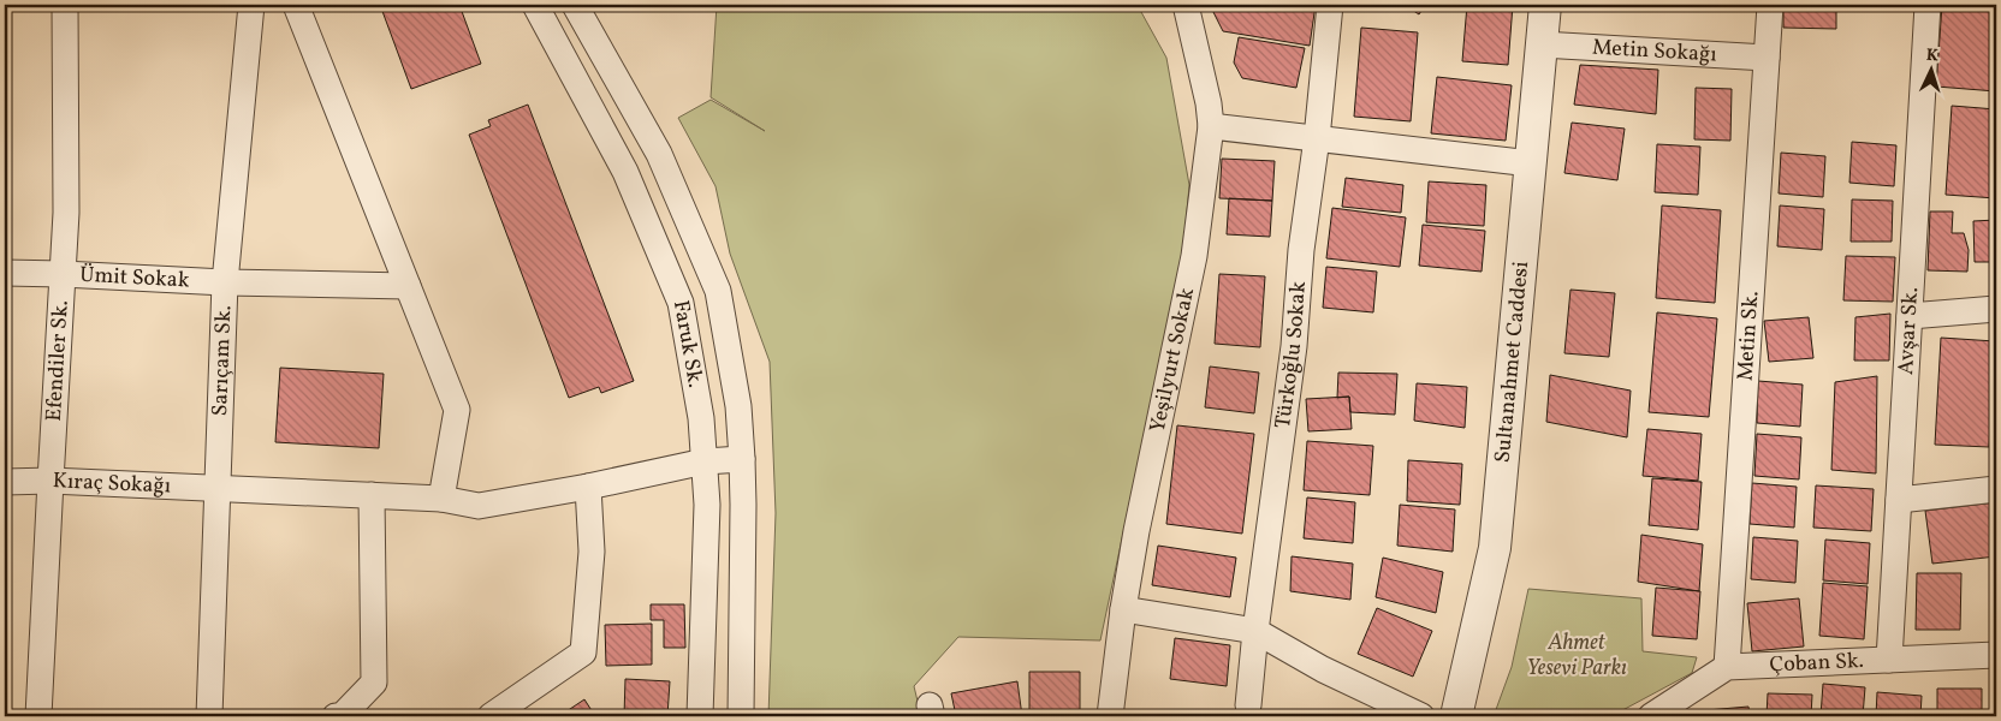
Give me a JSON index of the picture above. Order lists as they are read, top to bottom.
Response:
{
  "streets": {
    "street": [
      "Metin Sokağı",
      "Ümit Sokak",
      "Avşar Sk.",
      "Metin Sk.",
      "Faruk Sk.",
      "Türkoğlu Sokak",
      "Efendiler Sk.",
      "Sarıçam Sk.",
      "Yeşilyurt Sokak",
      "Sultanahmet Caddesi",
      "Kıraç Sokağı",
      "Çoban Sk."
    ]
  },
  "crossings": [
    ["Metin Sokağı", "Metin Sk."],
    ["Metin Sokağı", "Sultanahmet Caddesi"],
    ["Ümit Sokak", "Efendiler Sk."],
    ["Ümit Sokak", "Sarıçam Sk."],
    ["Avşar Sk.", "Çoban Sk."],
    ["Metin Sk.", "Çoban Sk."],
    ["Faruk Sk.", "Kıraç Sokağı"],
    ["Efendiler Sk.", "Kıraç Sokağı"],
    ["Sarıçam Sk.", "Kıraç Sokağı"]
  ],
  "parks": ["Ahmet Yesevi Parkı"],
  "north": "top"
}
